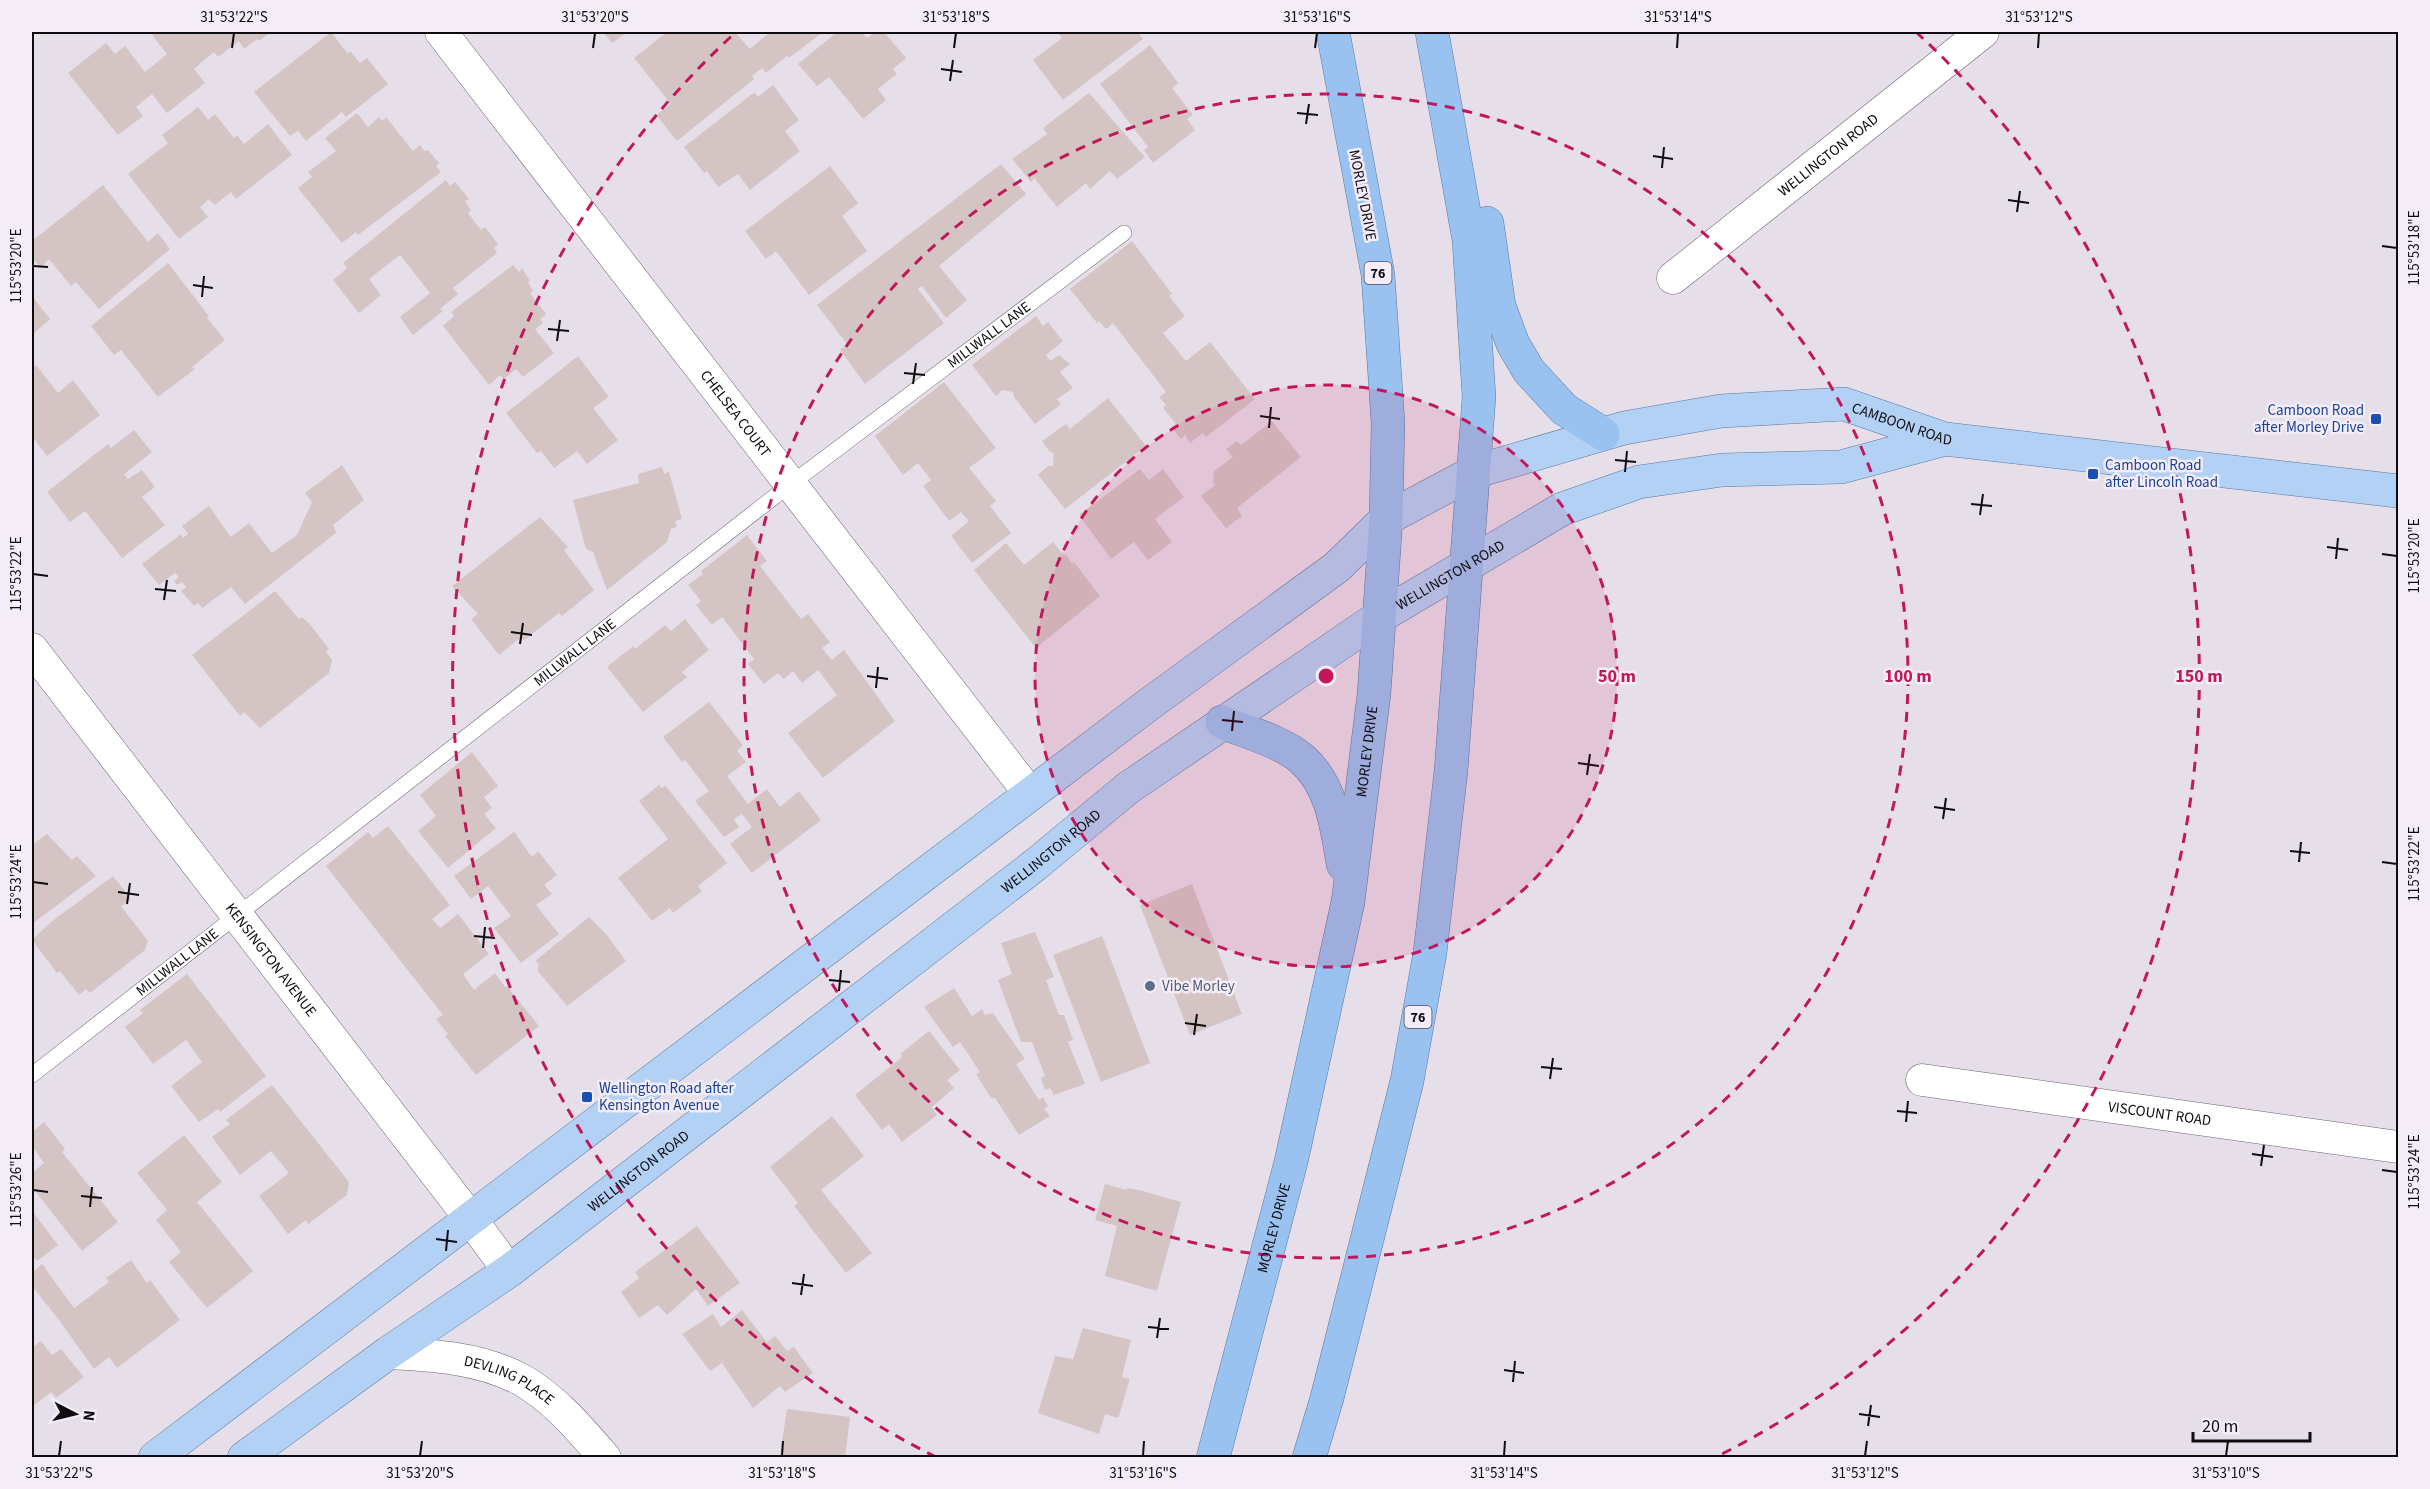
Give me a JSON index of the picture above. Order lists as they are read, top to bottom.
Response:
{
  "streets": {
    "highway": ["MORLEY DRIVE", "76"],
    "main road": ["WELLINGTON ROAD", "CAMBOON ROAD"],
    "street": [
      "CHELSEA COURT",
      "KENSINGTON AVENUE",
      "VISCOUNT ROAD",
      "DEVLING PLACE"
    ],
    "lane": ["MILLWALL LANE"]
  },
  "crossings": [
    ["WELLINGTON ROAD", "MORLEY DRIVE"],
    ["WELLINGTON ROAD", "76"],
    ["WELLINGTON ROAD", "CAMBOON ROAD"],
    ["WELLINGTON ROAD", "KENSINGTON AVENUE"],
    ["WELLINGTON ROAD", "DEVLING PLACE"],
    ["MORLEY DRIVE", "CAMBOON ROAD"],
    ["76", "CAMBOON ROAD"],
    ["MILLWALL LANE", "CHELSEA COURT"],
    ["MILLWALL LANE", "KENSINGTON AVENUE"]
  ],
  "places": {
    "transit": ["Camboon Road after Morley Drive", "Camboon Road after Lincoln Road", "Wellington Road after Kensington Avenue"],
    "other": ["Vibe Morley"]
  },
  "scale_bar": "20 m",
  "north": "right",
  "coordinates": [
    "31°53'22\"S",
    "31°53'20\"S",
    "31°53'18\"S",
    "31°53'16\"S",
    "31°53'14\"S",
    "31°53'12\"S",
    "115°53'18\"E",
    "115°53'20\"E",
    "115°53'22\"E",
    "115°53'24\"E",
    "115°53'26\"E",
    "31°53'10\"S"
  ],
  "rings": ["50 m", "100 m", "150 m"]
}
